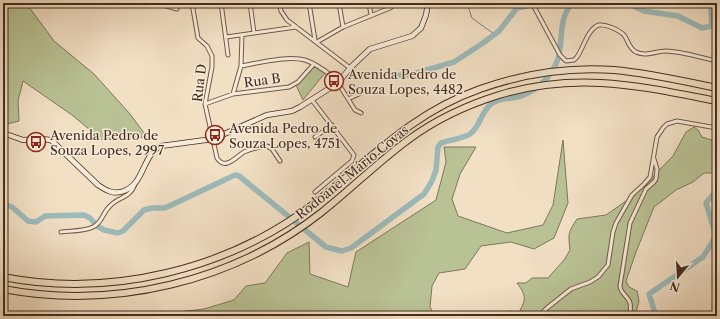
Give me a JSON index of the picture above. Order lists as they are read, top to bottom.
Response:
{
  "streets": {
    "highway": ["Rodoanel Mário Covas"],
    "street": ["Rua B", "Rua D"]
  },
  "crossings": [
    ["Rua B", "Rua D"]
  ],
  "places": {
    "bus stop": ["Avenida Pedro de Souza Lopes, 4482", "Avenida Pedro de Souza Lopes, 4751", "Avenida Pedro de Souza Lopes, 2997"]
  },
  "north": "bottom"
}
